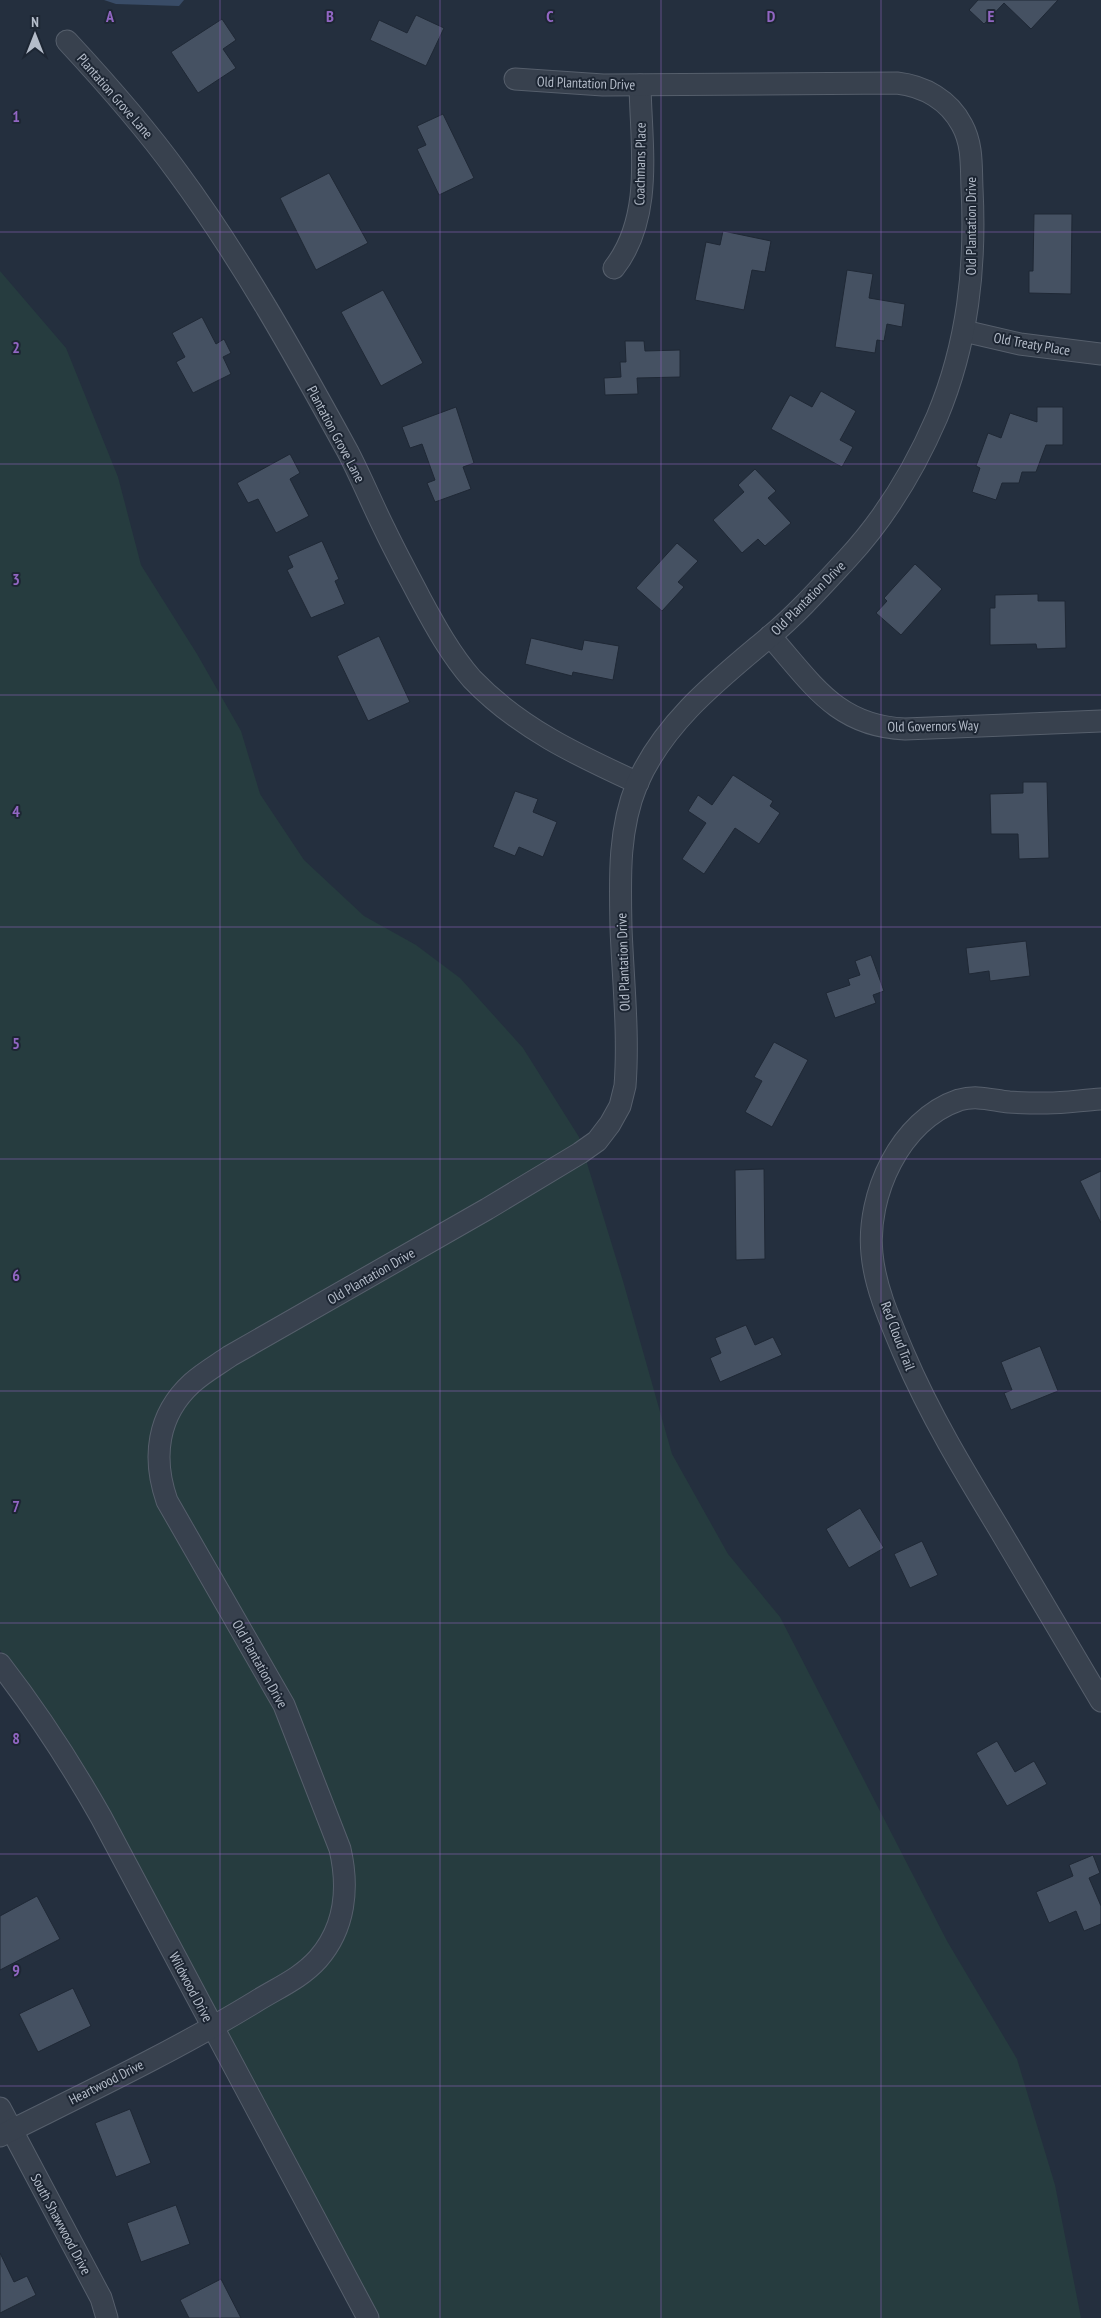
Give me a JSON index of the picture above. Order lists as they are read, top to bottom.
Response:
{
  "streets": {
    "street": [
      "Old Plantation Drive",
      "Plantation Grove Lane",
      "Coachmans Place",
      "Old Treaty Place",
      "Old Governors Way",
      "Red Cloud Trail",
      "Wildwood Drive",
      "Heartwood Drive",
      "South Shawwood Drive"
    ]
  },
  "crossings": [
    ["Old Plantation Drive", "Plantation Grove Lane"],
    ["Old Plantation Drive", "Coachmans Place"],
    ["Old Plantation Drive", "Old Treaty Place"],
    ["Old Plantation Drive", "Old Governors Way"],
    ["Old Plantation Drive", "Wildwood Drive"],
    ["Old Plantation Drive", "Heartwood Drive"],
    ["Wildwood Drive", "Heartwood Drive"],
    ["Heartwood Drive", "South Shawwood Drive"]
  ],
  "north": "top",
  "grid": {
    "columns": [
      "A",
      "B",
      "C",
      "D",
      "E"
    ],
    "rows": [
      "1",
      "2",
      "3",
      "4",
      "5",
      "6",
      "7",
      "8",
      "9"
    ]
  }
}
